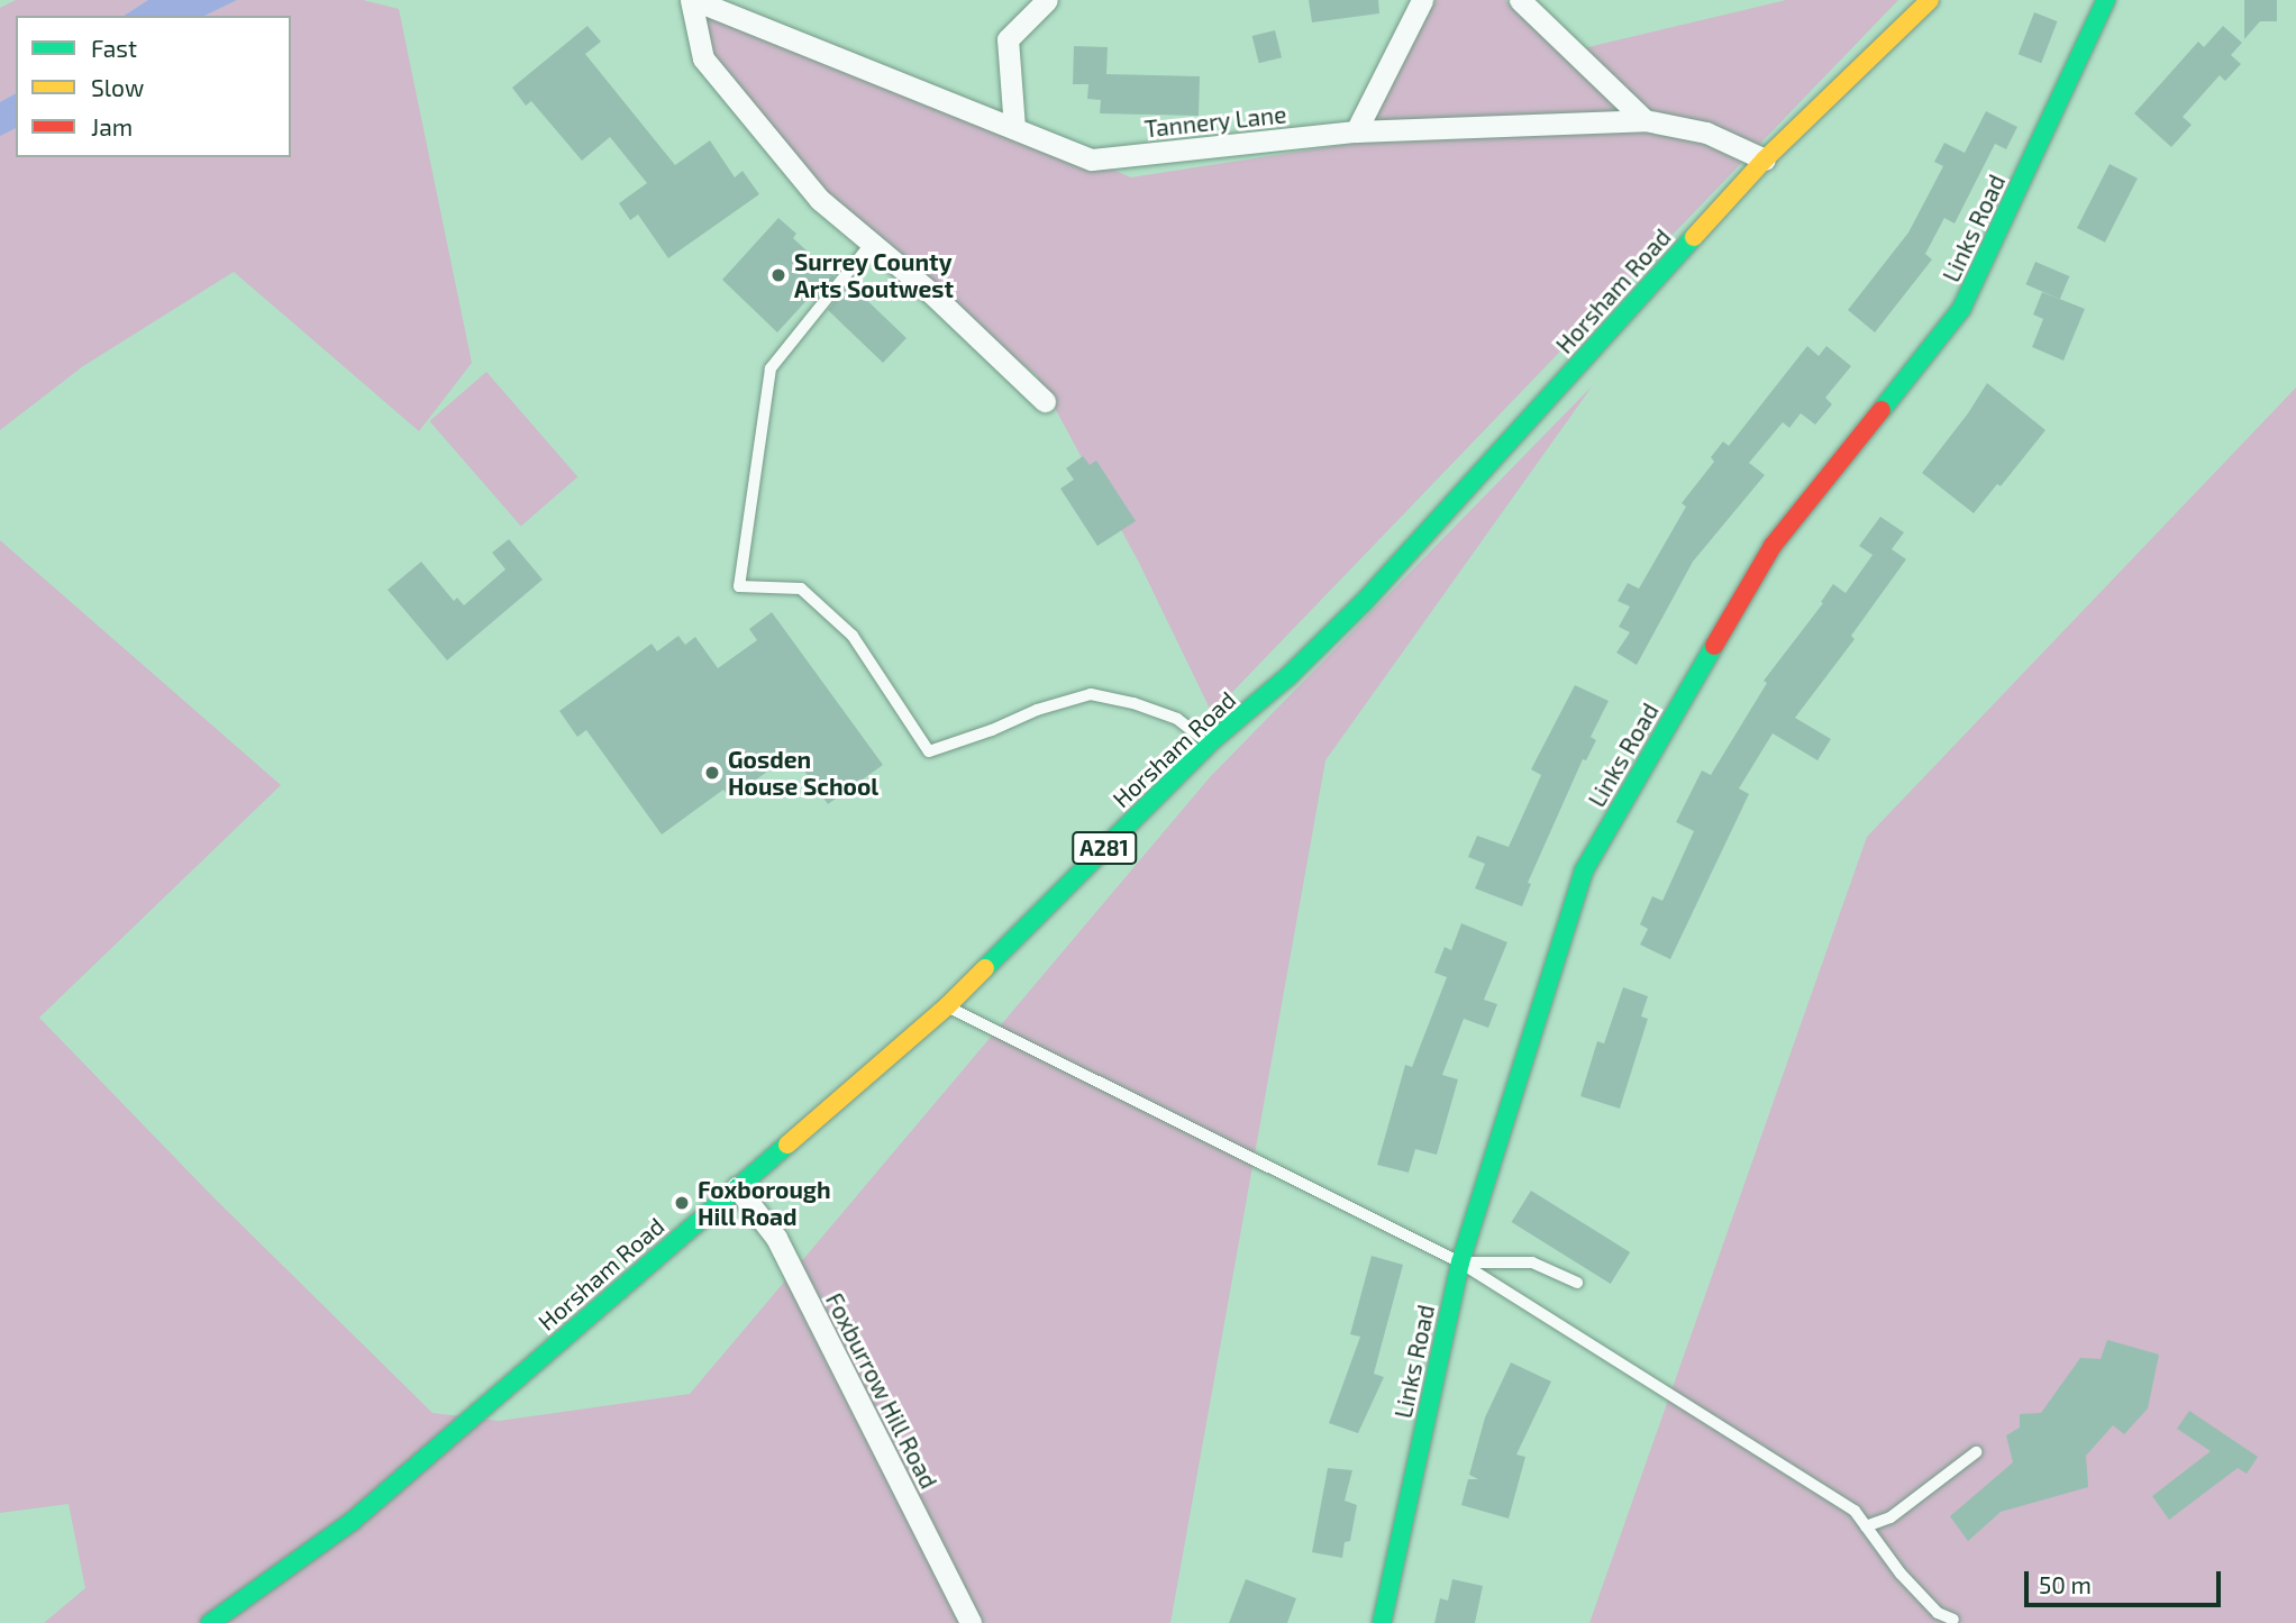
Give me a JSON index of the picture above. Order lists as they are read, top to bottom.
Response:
{
  "streets": {
    "main road": ["Links Road", "Horsham Road", "A281"],
    "street": ["Tannery Lane", "Foxburrow Hill Road"]
  },
  "crossings": [
    ["Tannery Lane", "Horsham Road"],
    ["Horsham Road", "Foxburrow Hill Road"]
  ],
  "places": ["Surrey County Arts Soutwest", "Gosden House School", "Foxborough Hill Road"],
  "legend": ["Fast", "Slow", "Jam"],
  "scale_bar": "50 m"
}
